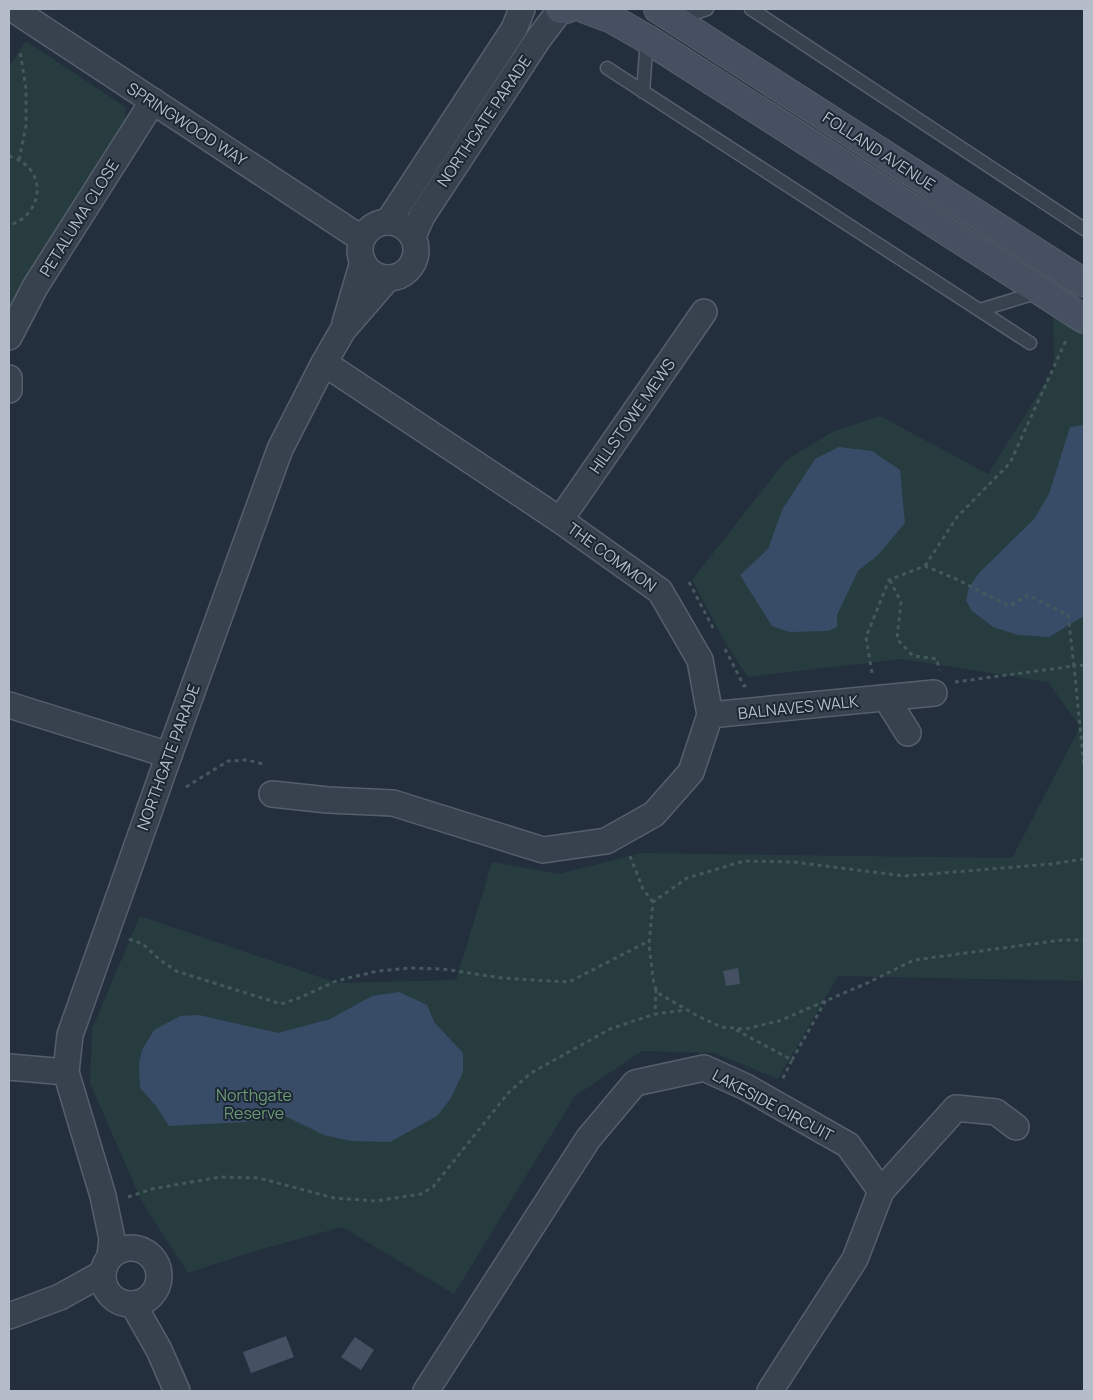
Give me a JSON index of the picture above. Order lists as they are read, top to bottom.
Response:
{
  "streets": {
    "street": [
      "NORTHGATE PARADE",
      "SPRINGWOOD WAY",
      "FOLLAND AVENUE",
      "PETALUMA CLOSE",
      "HILLSTOWE MEWS",
      "THE COMMON",
      "BALNAVES WALK",
      "LAKESIDE CIRCUIT"
    ]
  },
  "crossings": [
    ["NORTHGATE PARADE", "SPRINGWOOD WAY"],
    ["NORTHGATE PARADE", "THE COMMON"],
    ["SPRINGWOOD WAY", "PETALUMA CLOSE"],
    ["HILLSTOWE MEWS", "THE COMMON"],
    ["THE COMMON", "BALNAVES WALK"]
  ],
  "parks": ["Northgate Reserve"]
}
